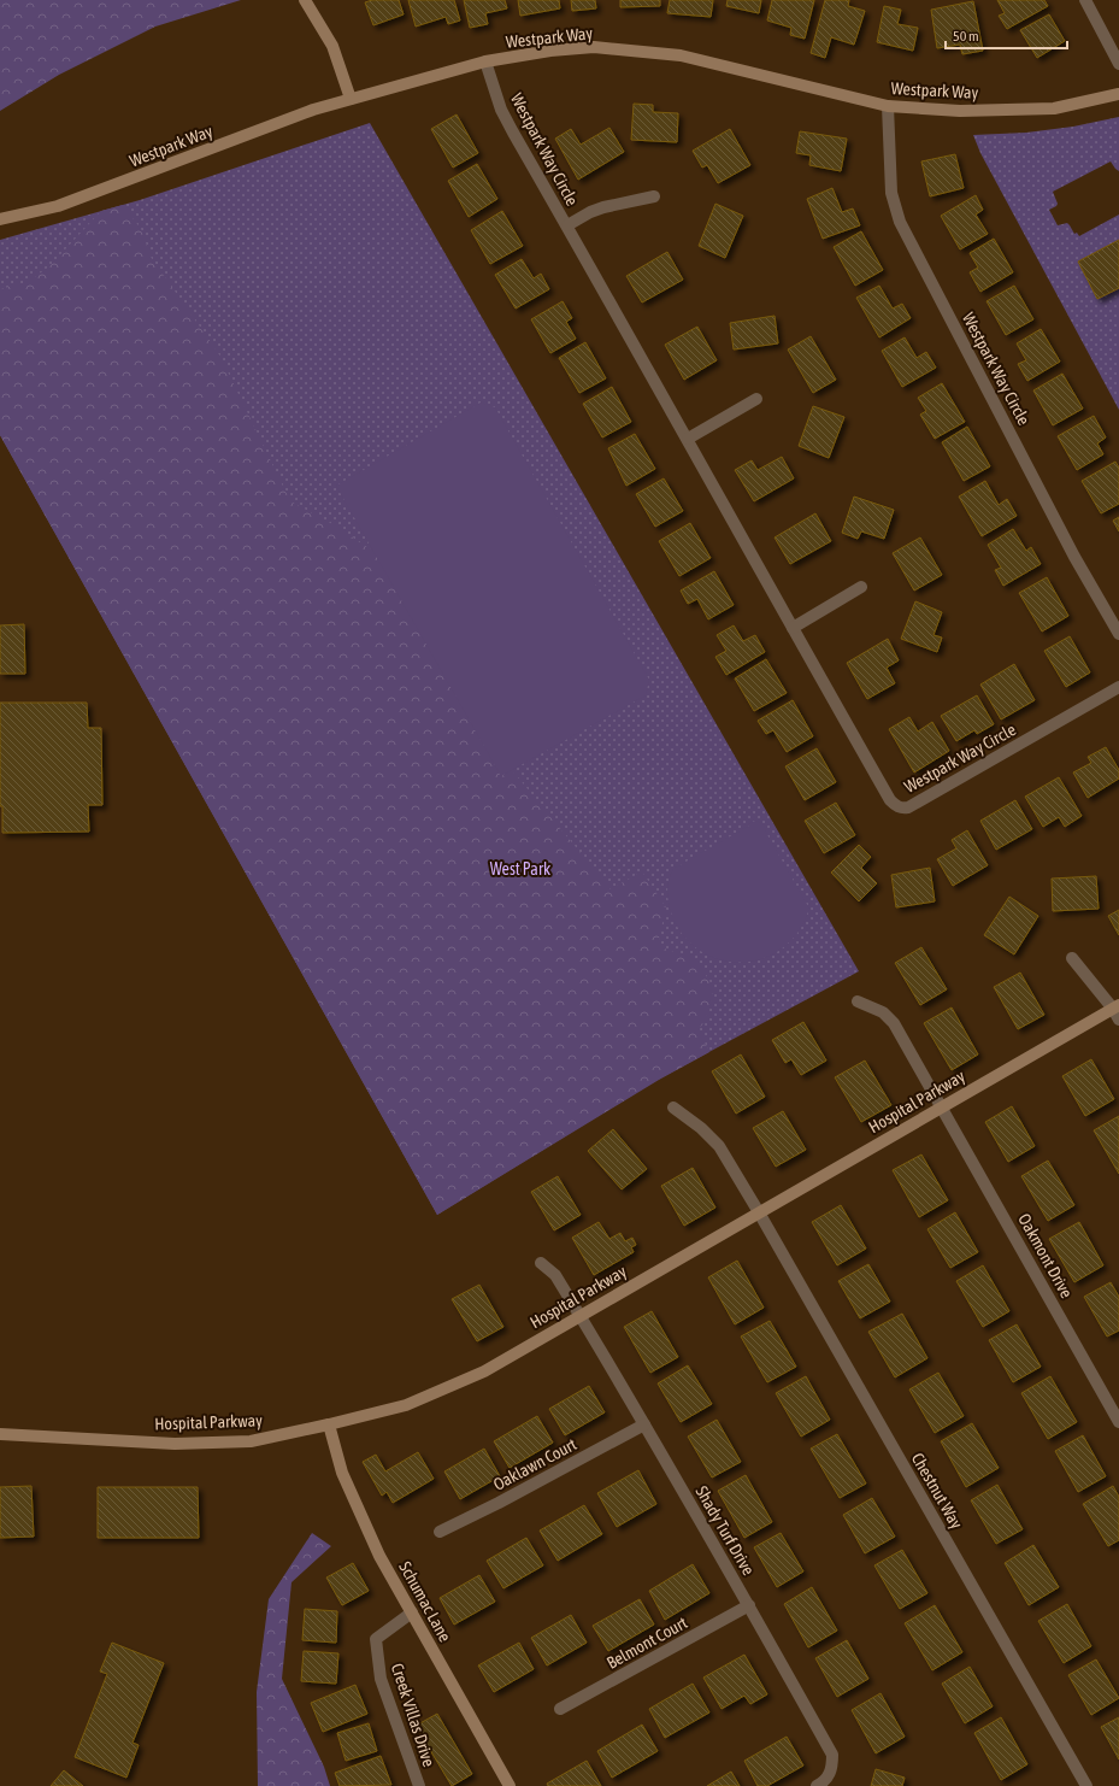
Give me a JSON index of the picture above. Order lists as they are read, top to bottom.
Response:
{
  "streets": {
    "street": [
      "Westpark Way",
      "Westpark Way Circle",
      "Hospital Parkway",
      "Oakmont Drive",
      "Oaklawn Court",
      "Chestnut Way",
      "Shady Turf Drive",
      "Schumac Lane",
      "Belmont Court",
      "Creek Villas Drive"
    ]
  },
  "crossings": [
    ["Westpark Way", "Westpark Way Circle"],
    ["Hospital Parkway", "Oakmont Drive"],
    ["Hospital Parkway", "Chestnut Way"],
    ["Hospital Parkway", "Shady Turf Drive"],
    ["Hospital Parkway", "Schumac Lane"],
    ["Oaklawn Court", "Shady Turf Drive"],
    ["Shady Turf Drive", "Belmont Court"],
    ["Schumac Lane", "Creek Villas Drive"]
  ],
  "parks": ["West Park"],
  "scale_bar": "50 m"
}
